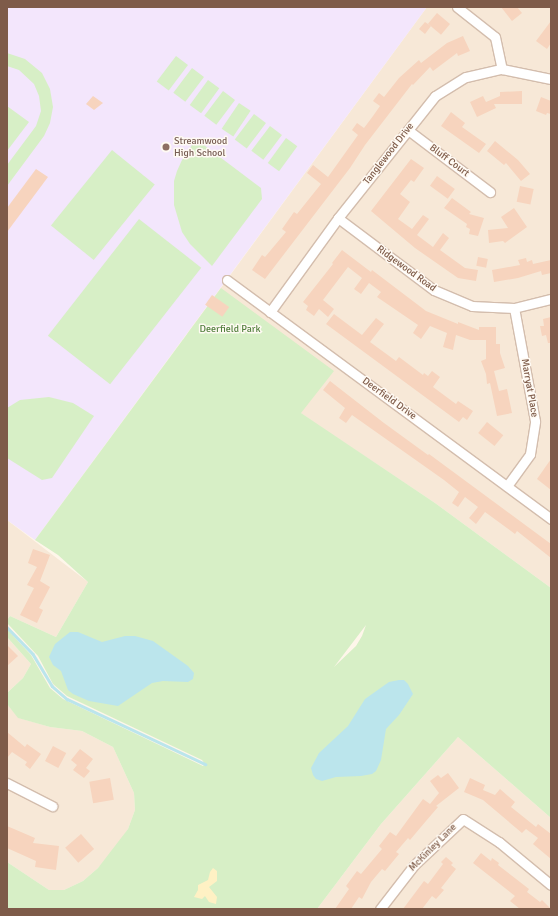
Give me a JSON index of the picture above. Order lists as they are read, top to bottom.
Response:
{
  "streets": {
    "street": [
      "Tanglewood Drive",
      "Bluff Court",
      "Ridgewood Road",
      "Marryat Place",
      "Deerfield Drive",
      "McKinley Lane"
    ]
  },
  "crossings": [
    ["Tanglewood Drive", "Bluff Court"],
    ["Tanglewood Drive", "Ridgewood Road"],
    ["Tanglewood Drive", "Deerfield Drive"],
    ["Ridgewood Road", "Marryat Place"],
    ["Marryat Place", "Deerfield Drive"]
  ],
  "parks": ["Deerfield Park"],
  "places": ["Streamwood High School"]
}
